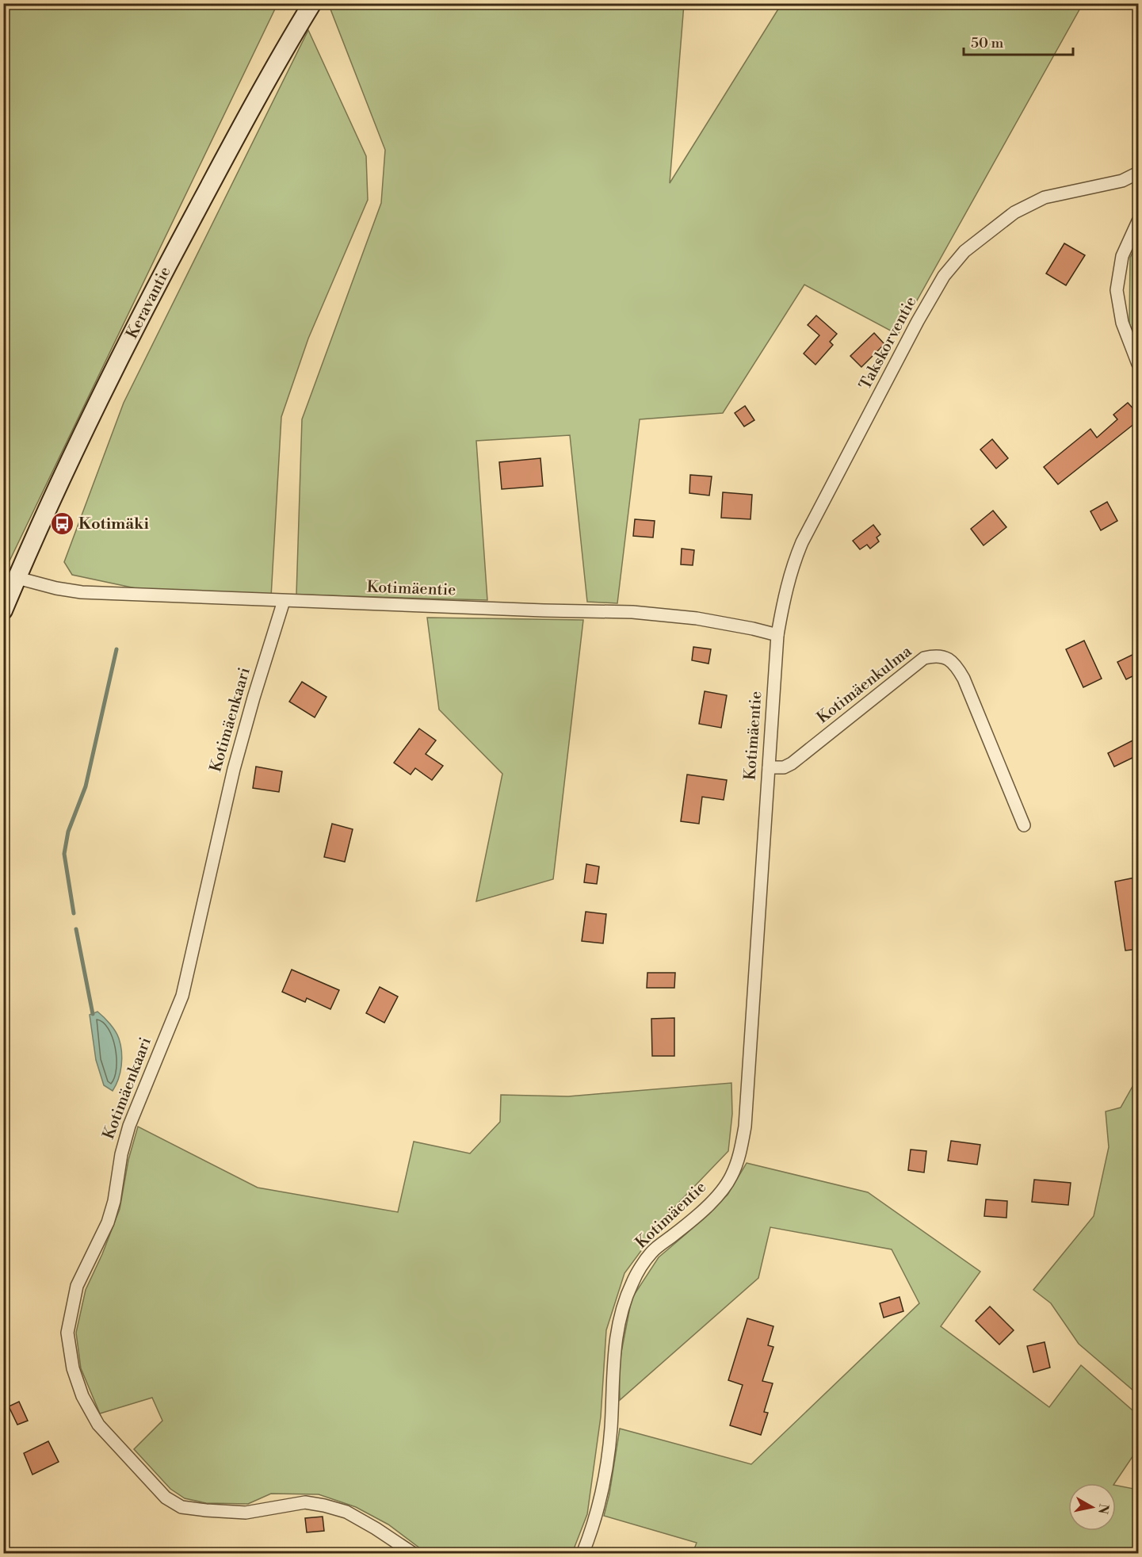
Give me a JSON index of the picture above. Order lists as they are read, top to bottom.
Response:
{
  "streets": {
    "main road": ["Keravantie"],
    "street": [
      "Takskorventie",
      "Kotimäentie",
      "Kotimäenkulma",
      "Kotimäenkaari"
    ]
  },
  "crossings": [
    ["Keravantie", "Kotimäentie"],
    ["Takskorventie", "Kotimäentie"],
    ["Kotimäentie", "Kotimäenkulma"],
    ["Kotimäentie", "Kotimäenkaari"]
  ],
  "places": {
    "bus stop": ["Kotimäki"]
  },
  "scale_bar": "50 m",
  "north": "right"
}
